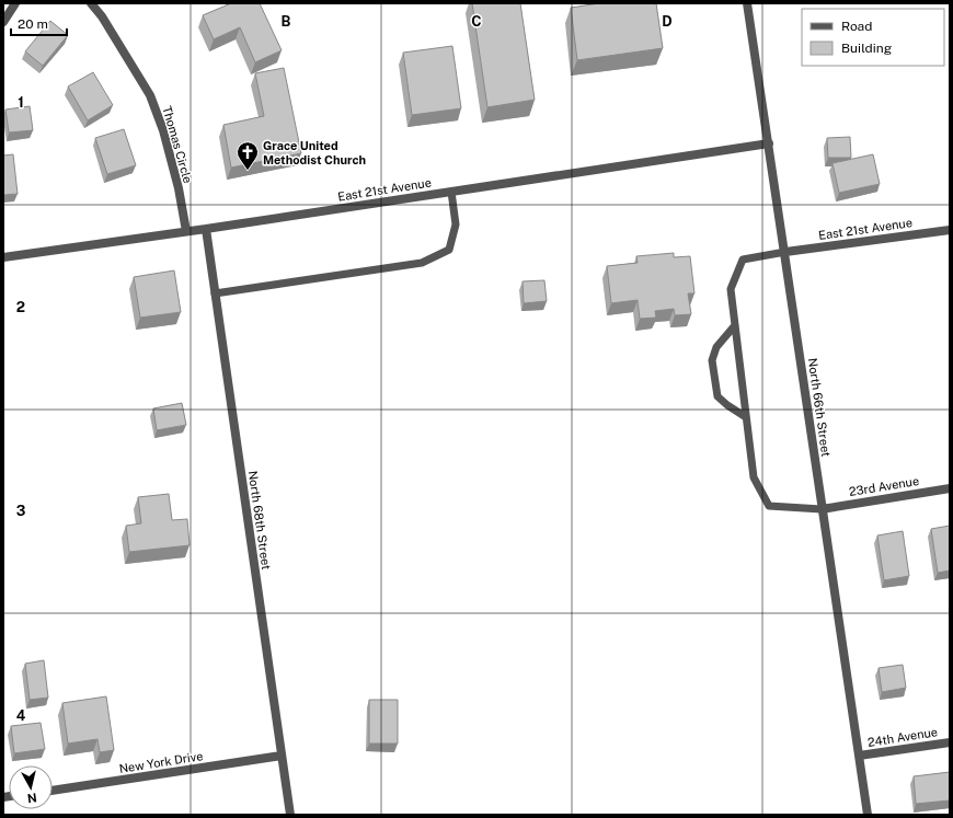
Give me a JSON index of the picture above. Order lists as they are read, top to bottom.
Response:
{
  "streets": {
    "street": [
      "Thomas Circle",
      "East 21st Avenue",
      "North 66th Street",
      "23rd Avenue",
      "North 68th Street",
      "24th Avenue",
      "New York Drive"
    ]
  },
  "crossings": [
    ["Thomas Circle", "East 21st Avenue"],
    ["East 21st Avenue", "North 66th Street"],
    ["East 21st Avenue", "North 68th Street"],
    ["North 66th Street", "23rd Avenue"],
    ["North 66th Street", "24th Avenue"],
    ["North 68th Street", "New York Drive"]
  ],
  "places": {
    "church": ["Grace United Methodist Church"]
  },
  "legend": ["Road", "Building"],
  "scale_bar": "20 m",
  "north": "bottom",
  "grid": {
    "columns": ["B", "C", "D"],
    "rows": [
      "1",
      "2",
      "3",
      "4"
    ]
  }
}
